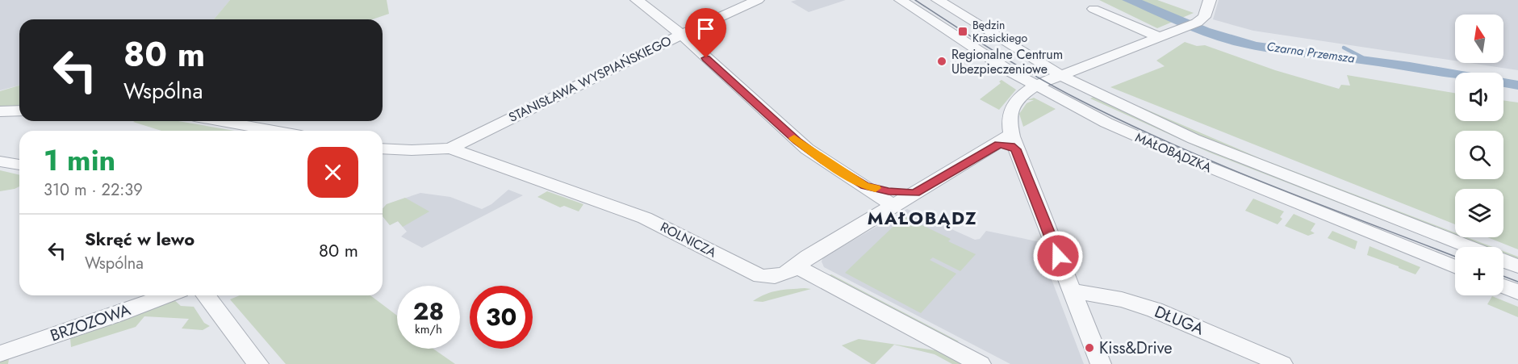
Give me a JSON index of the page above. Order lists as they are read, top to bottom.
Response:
{
  "streets": {
    "street": [
      "STANISŁAWA WYSPIAŃSKIEGO",
      "MAŁOBĄDZKA",
      "ROLNICZA",
      "DŁUGA",
      "BRZOZOWA"
    ]
  },
  "crossings": [
    ["STANISŁAWA WYSPIAŃSKIEGO", "ROLNICZA"]
  ],
  "districts": ["MAŁOBĄDZ"],
  "water": ["Czarna Przemsza"],
  "places": {
    "transit": ["Będzin Krasickiego"],
    "other": ["Regionalne Centrum Ubezpieczeniowe", "Kiss&Drive"]
  },
  "north": "top",
  "page": {
    "map_buttons": "+",
    "turn": ["80 m", "Wspólna"],
    "heading": ["1 min", "310 m · 22:39"],
    "list": [
      {
        "name": "Skręć w lewo",
        "note": "Wspólna",
        "value": "80 m"
      }
    ],
    "speed": "28 km/h",
    "limit": "30"
  }
}
